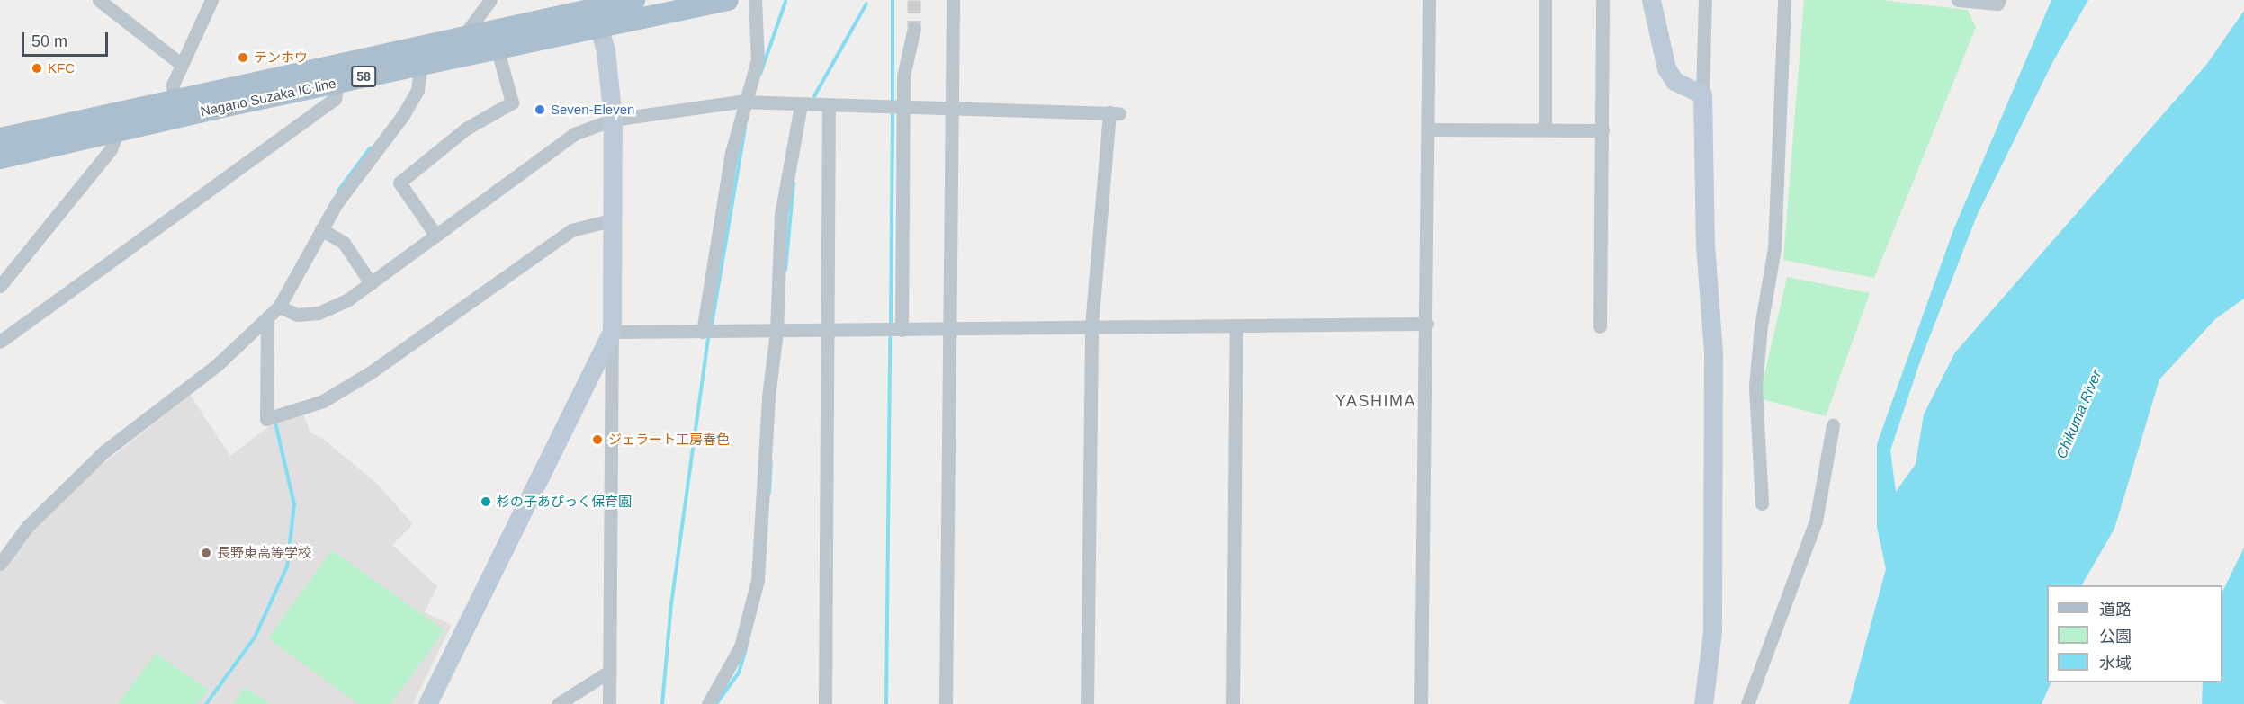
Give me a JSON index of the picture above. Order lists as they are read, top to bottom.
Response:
{
  "streets": {
    "main road": ["58", "Nagano Suzaka IC line"]
  },
  "districts": ["YASHIMA"],
  "water": ["Chikuma River"],
  "places": [
    "テンホウ",
    "KFC",
    "Seven-Eleven",
    "ジェラート工房春色",
    "杉の子あぴっく保育園",
    "長野東高等学校"
  ],
  "legend": ["道路", "公園", "水域"],
  "scale_bar": "50 m"
}
